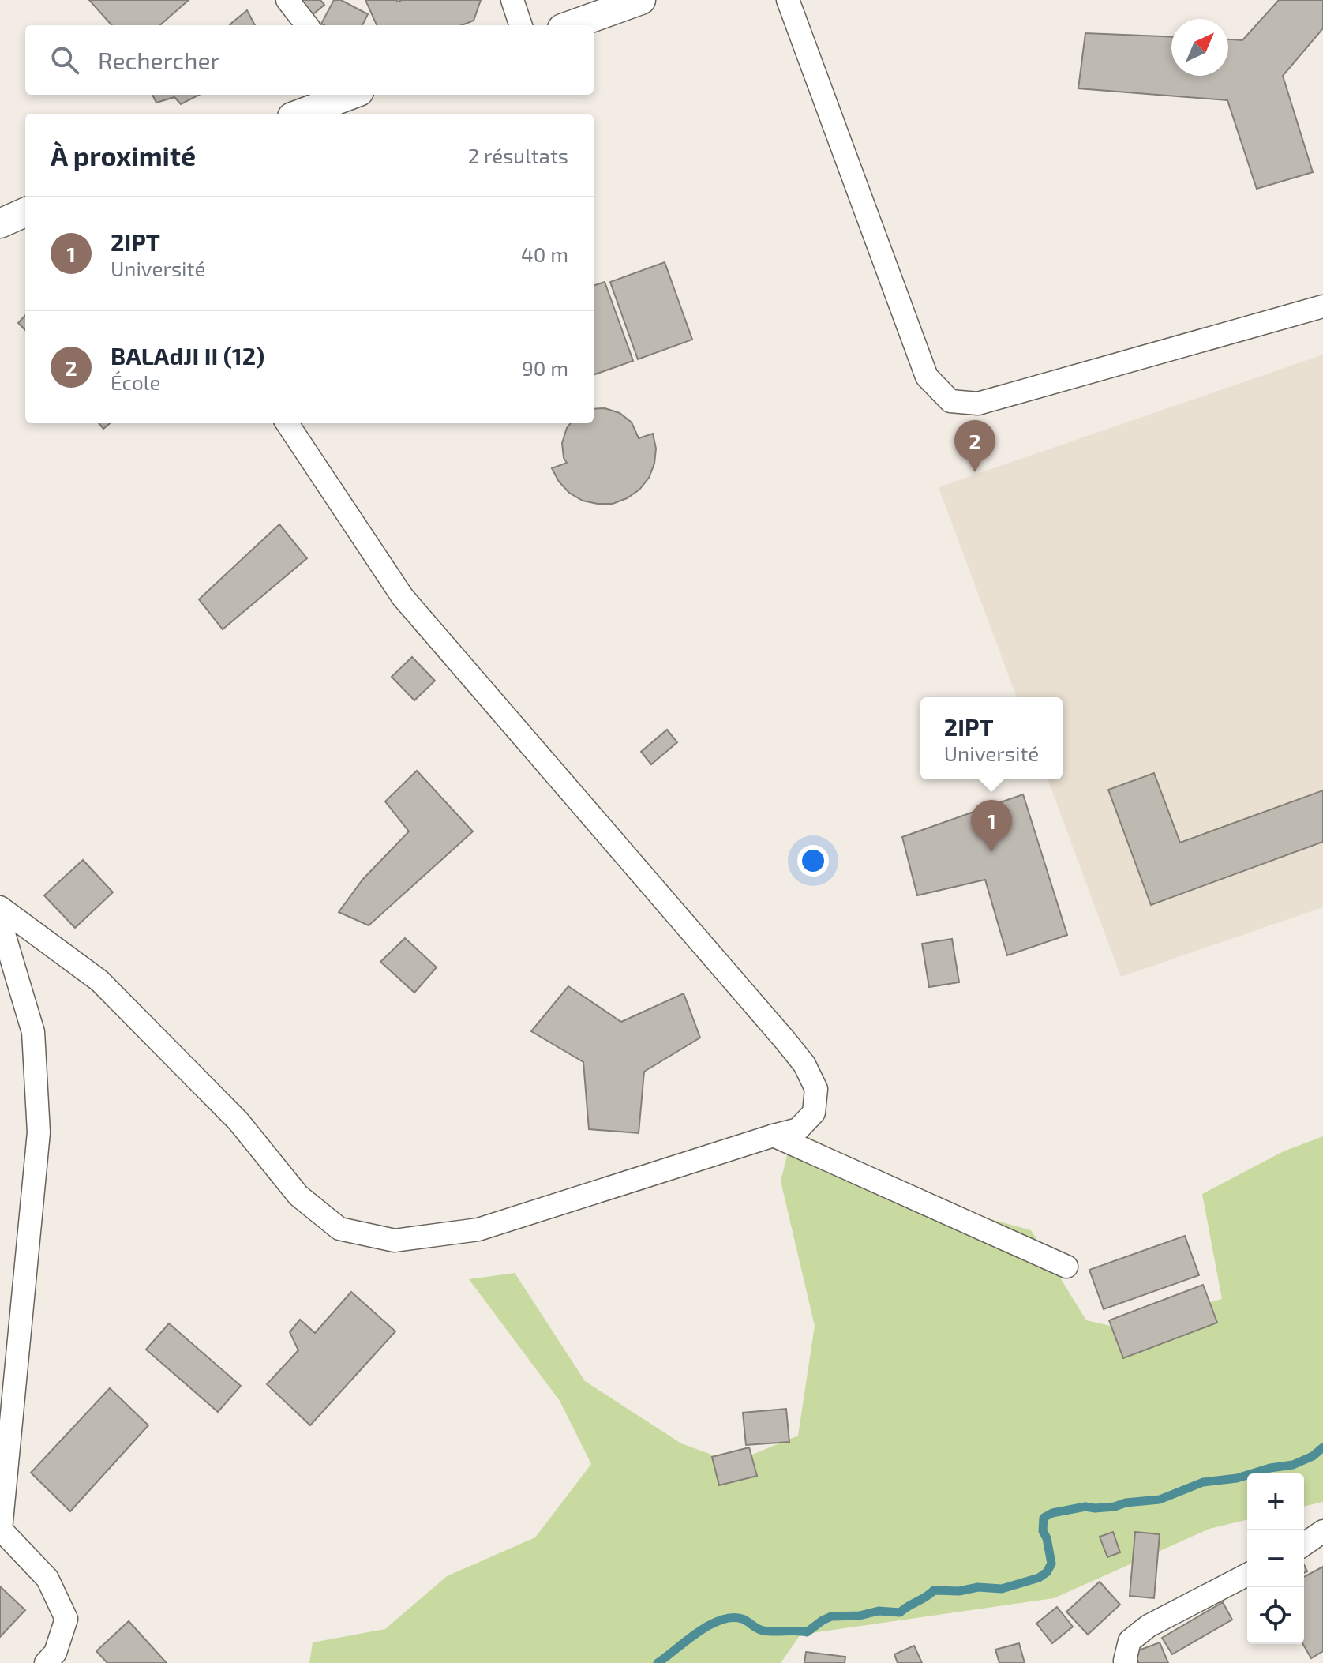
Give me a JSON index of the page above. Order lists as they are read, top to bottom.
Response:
{
  "north": "top right",
  "page": {
    "search": "Rechercher",
    "heading": ["À proximité", "2 résultats"],
    "list": [
      {
        "mark": "1",
        "name": "2IPT",
        "note": "Université",
        "value": "40 m"
      },
      {
        "mark": "2",
        "name": "BALAdJI II (12)",
        "note": "École",
        "value": "90 m"
      }
    ],
    "pins": ["2", "1"],
    "popup": ["2IPT", "Université"],
    "map_buttons": ["+", "−"]
  }
}
